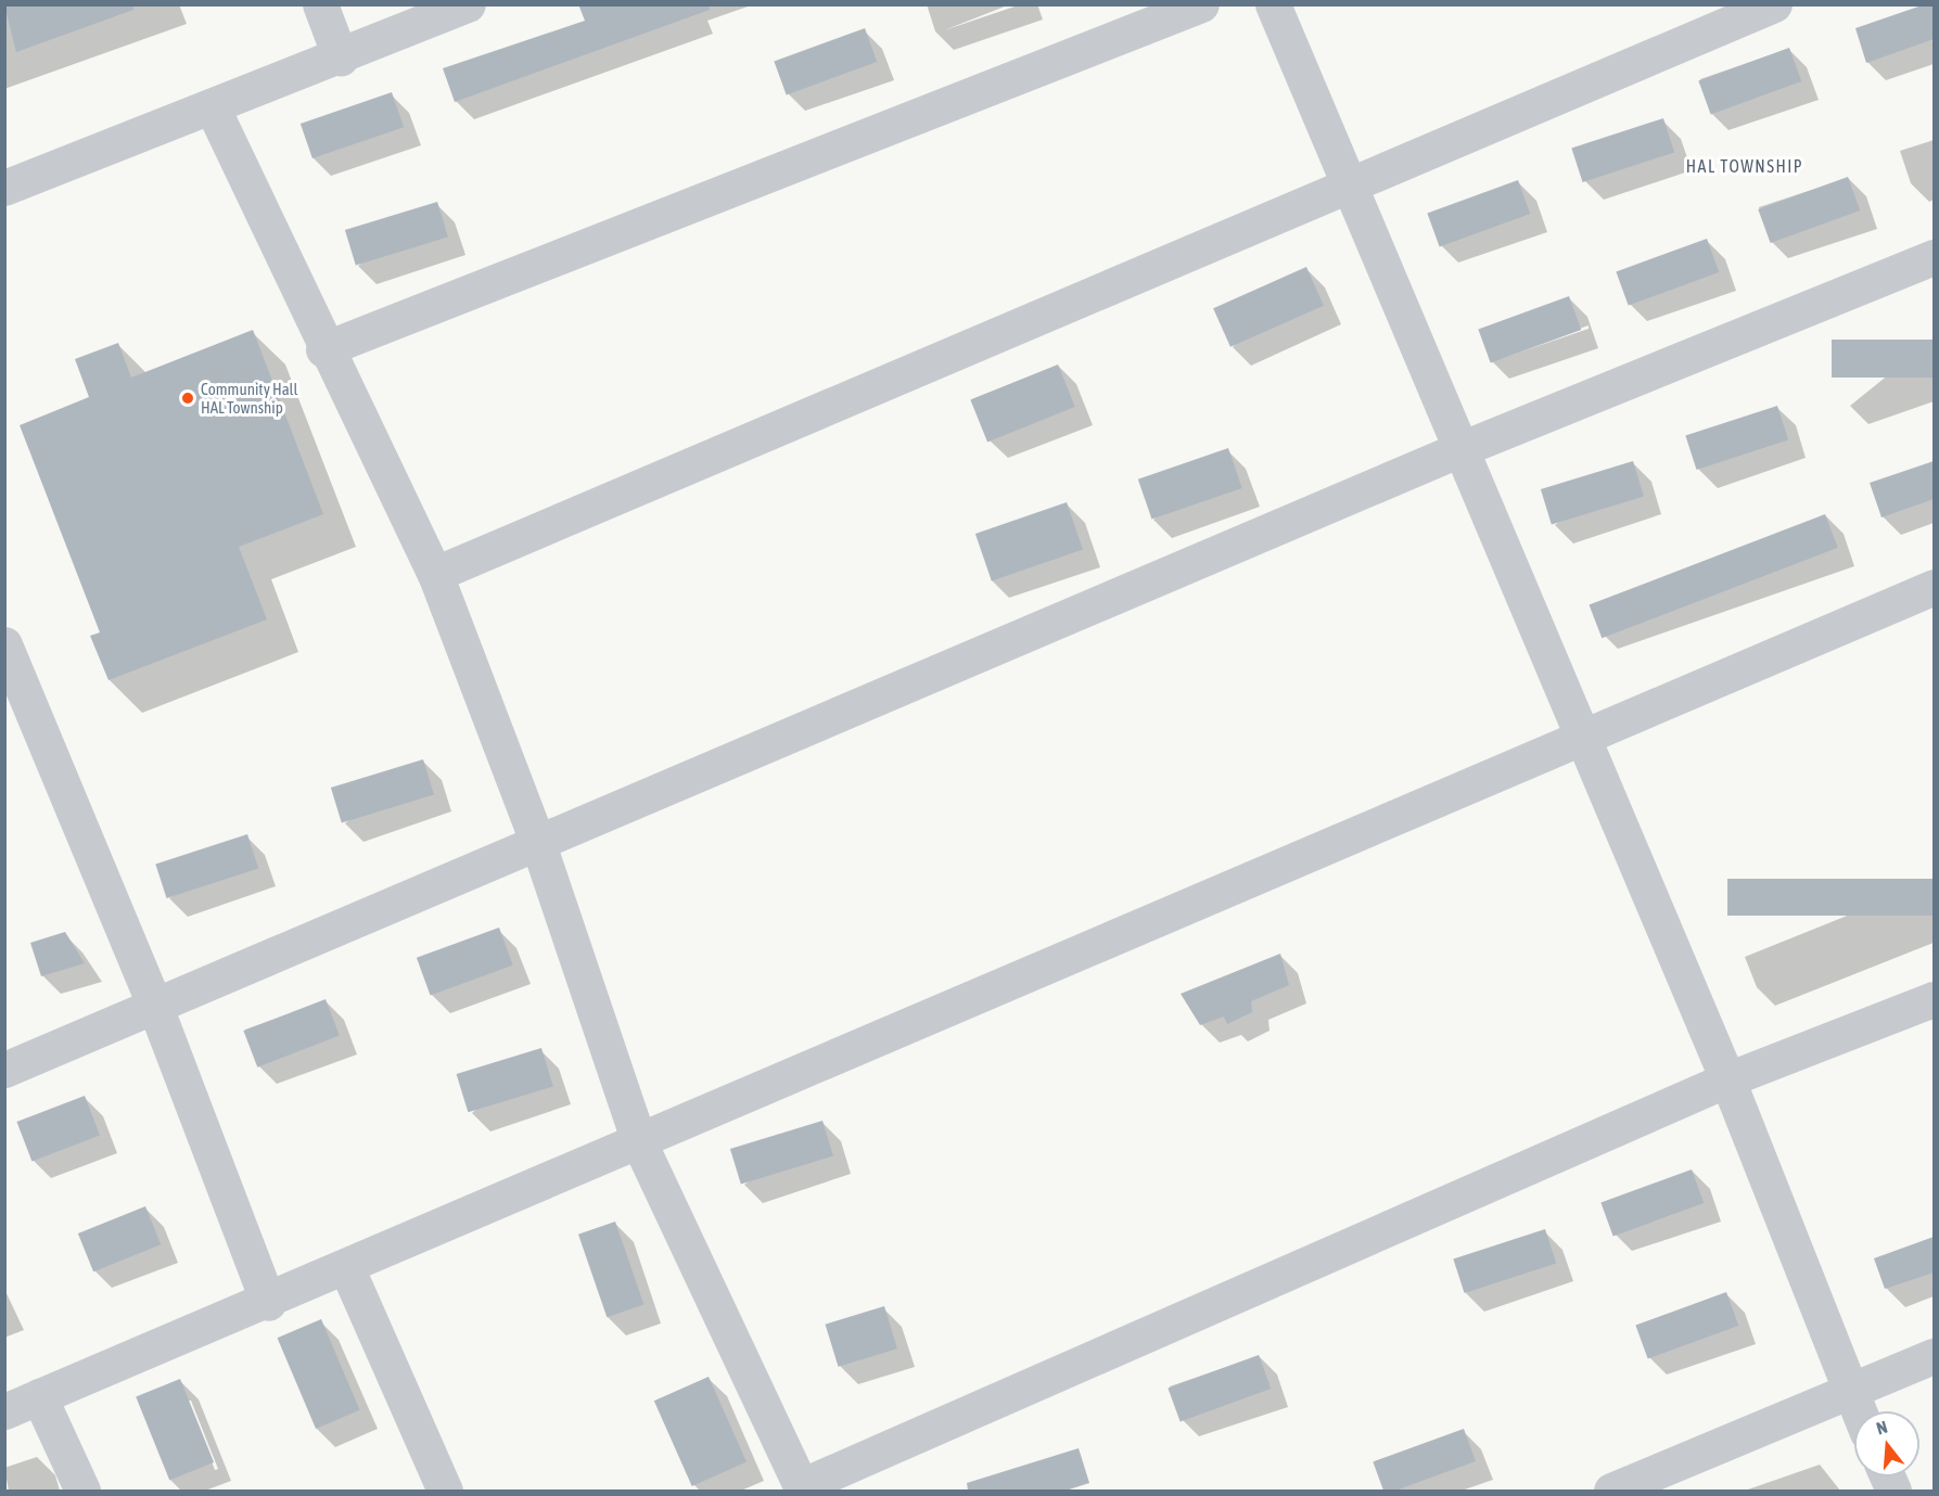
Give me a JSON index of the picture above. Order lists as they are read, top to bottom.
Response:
{
  "districts": ["HAL TOWNSHIP"],
  "places": ["Community Hall HAL Township"],
  "north": "top"
}
